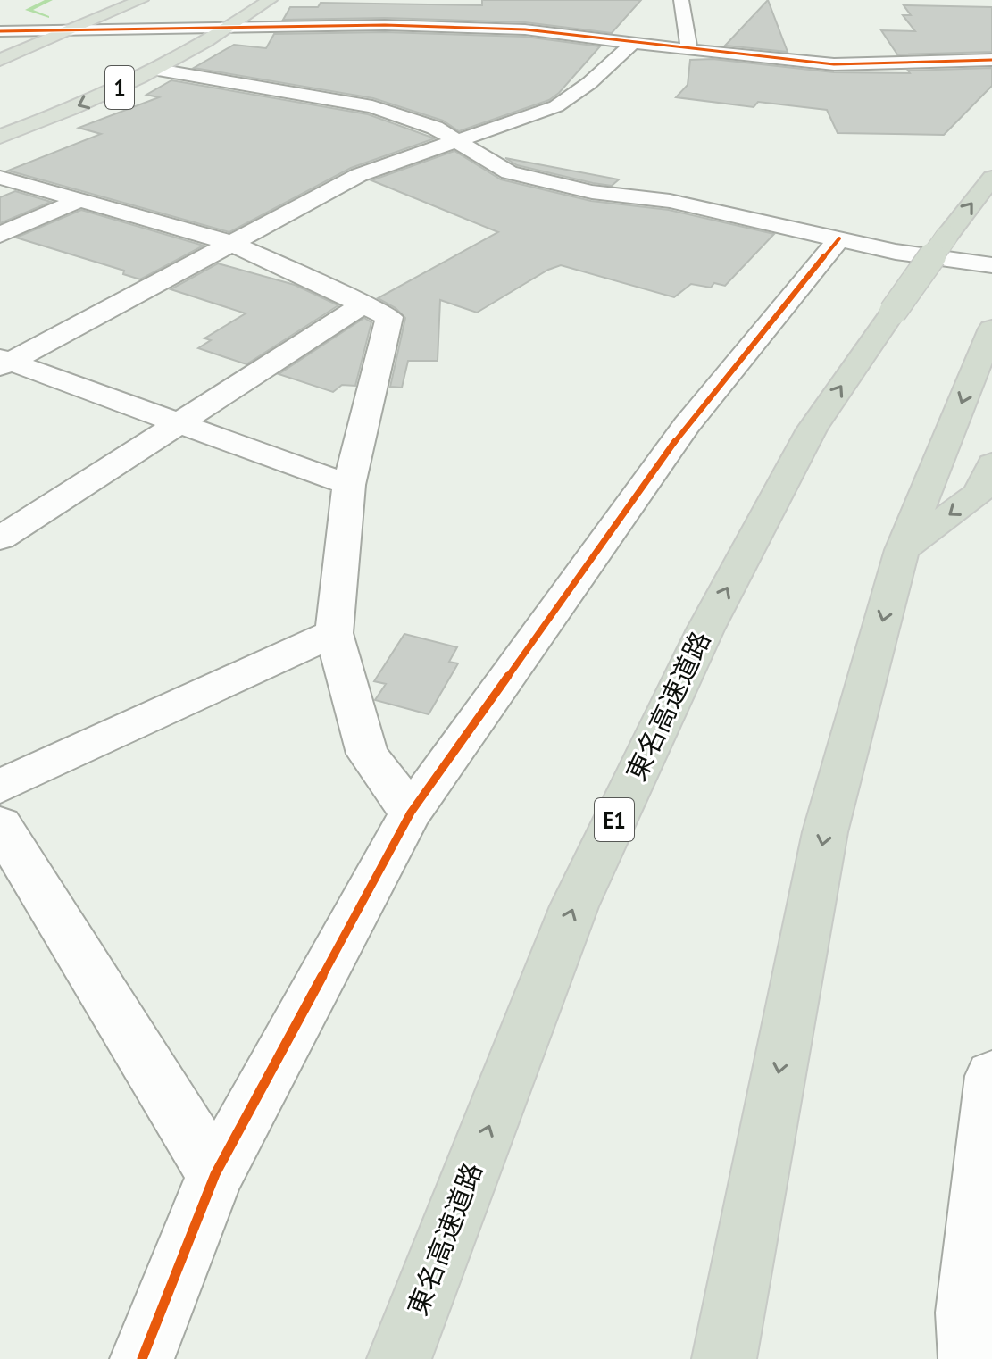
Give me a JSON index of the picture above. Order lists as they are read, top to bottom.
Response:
{
  "streets": {
    "highway": ["1", "東名高速道路", "E1"]
  }
}
